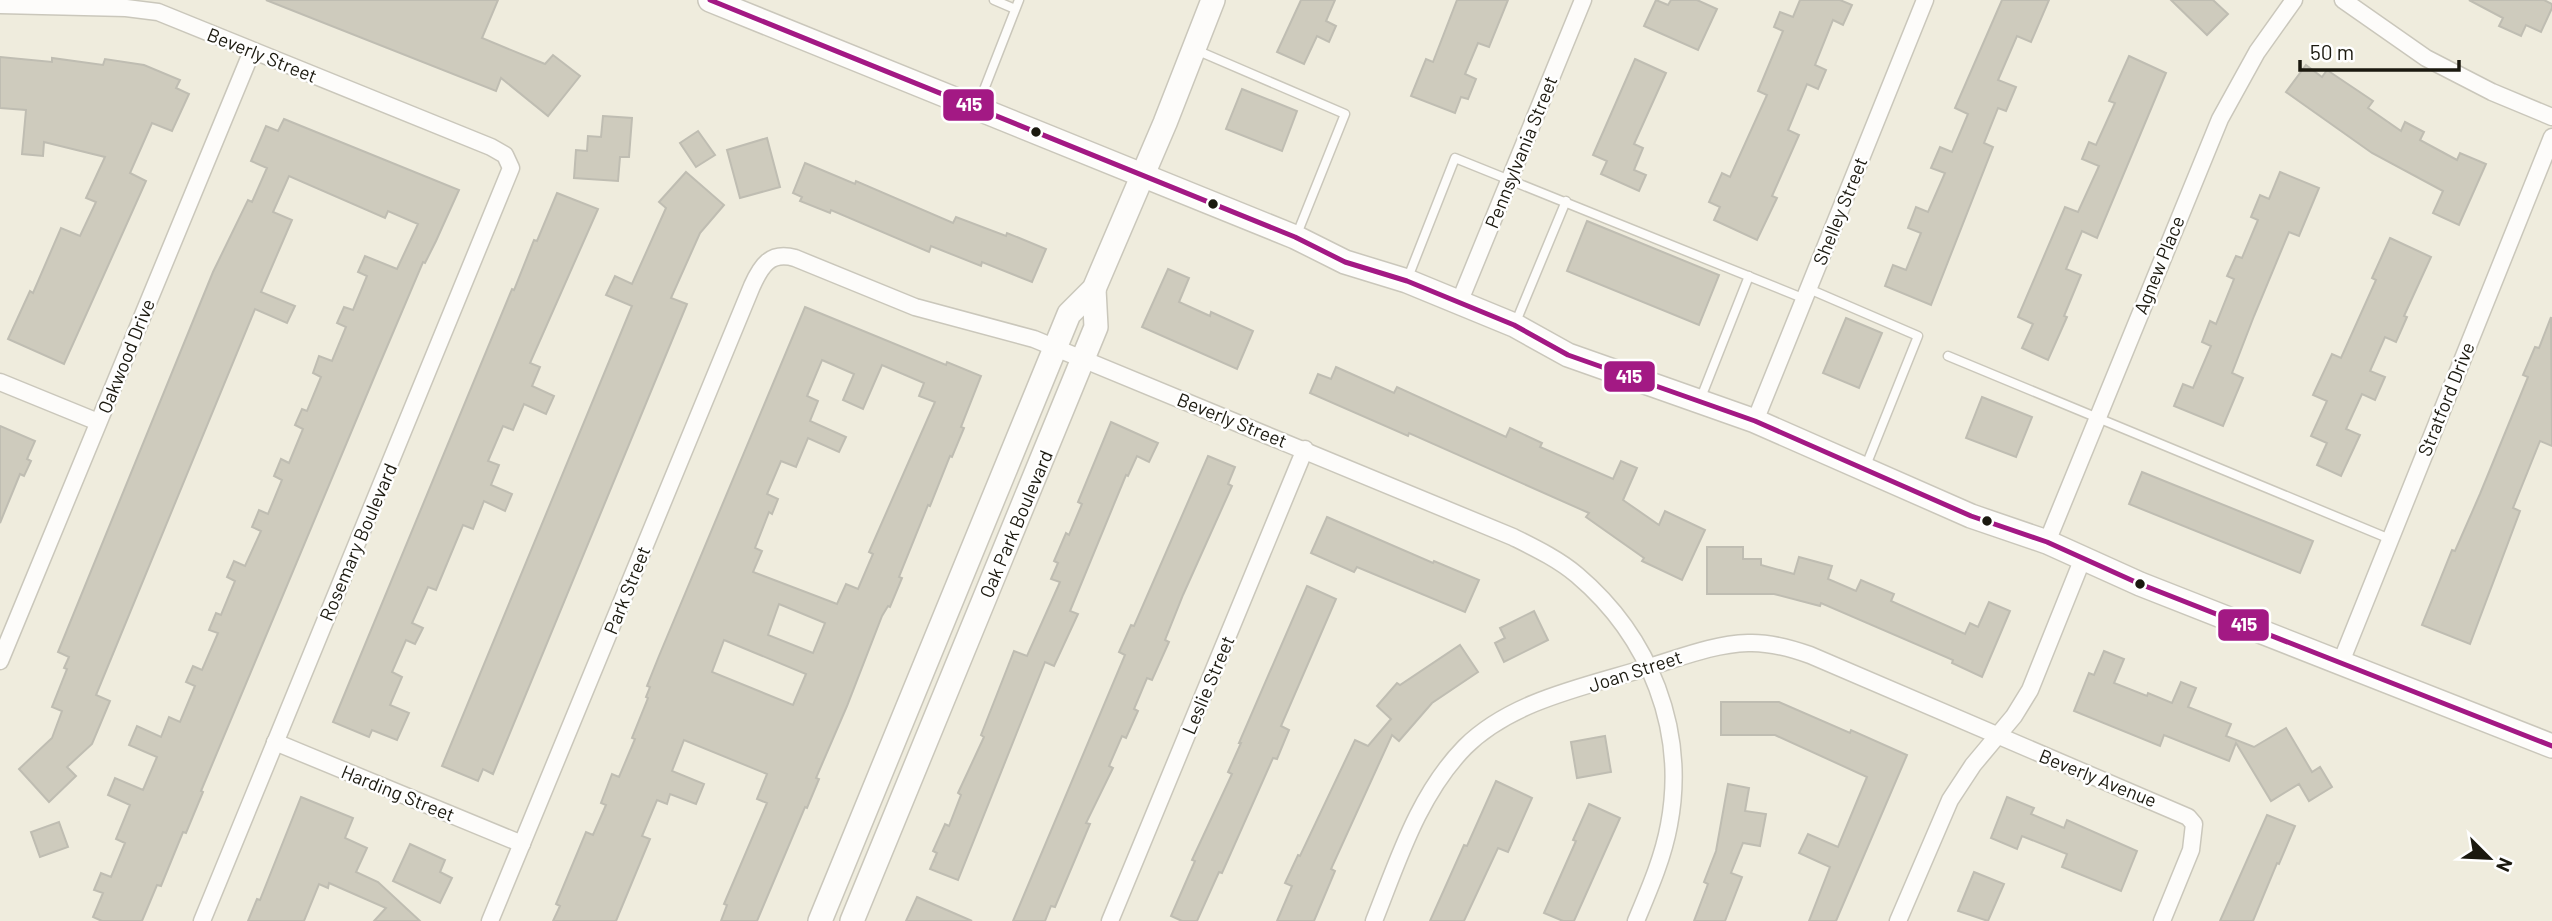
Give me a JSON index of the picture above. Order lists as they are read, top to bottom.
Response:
{
  "streets": {
    "main road": ["Oak Park Boulevard"],
    "street": [
      "Beverly Street",
      "Pennsylvania Street",
      "Shelley Street",
      "Agnew Place",
      "Oakwood Drive",
      "Stratford Drive",
      "Rosemary Boulevard",
      "Park Street",
      "Joan Street",
      "Leslie Street",
      "Beverly Avenue",
      "Harding Street"
    ]
  },
  "crossings": [
    ["Beverly Street", "Oakwood Drive"],
    ["Beverly Street", "Oak Park Boulevard"],
    ["Beverly Street", "Rosemary Boulevard"],
    ["Beverly Street", "Park Street"],
    ["Beverly Street", "Joan Street"],
    ["Beverly Street", "Leslie Street"],
    ["Rosemary Boulevard", "Harding Street"],
    ["Park Street", "Harding Street"],
    ["Joan Street", "Beverly Avenue"]
  ],
  "lines": ["transit line 415"],
  "scale_bar": "50 m",
  "north": "bottom right"
}
